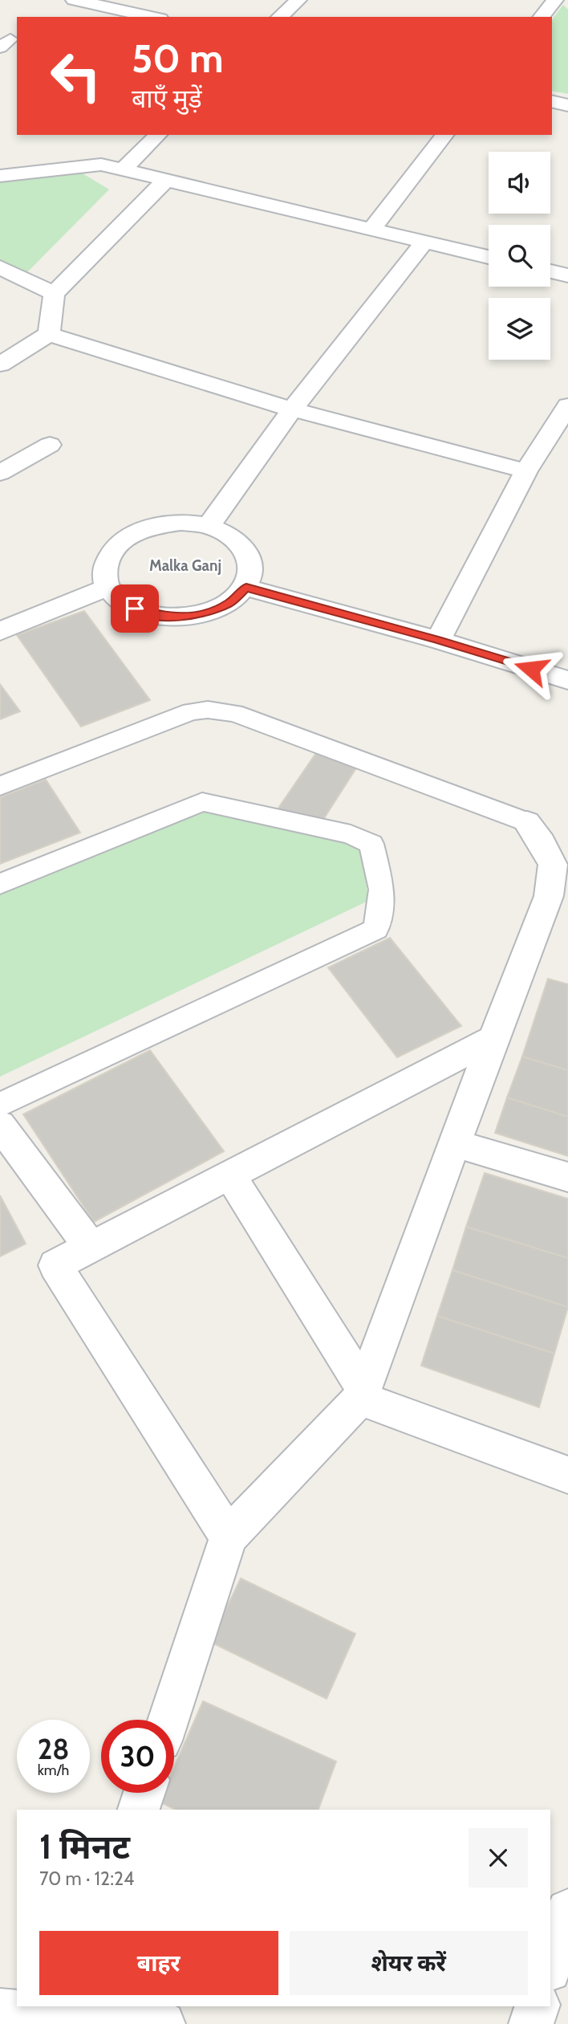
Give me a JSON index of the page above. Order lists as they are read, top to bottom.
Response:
{
  "districts": ["Malka Ganj"],
  "page": {
    "turn": ["50 m", "बाएँ मुड़ें"],
    "speed": "28 km/h",
    "limit": "30",
    "heading": ["1 मिनट", "70 m · 12:24"],
    "buttons": ["बाहर", "शेयर करें"]
  }
}
